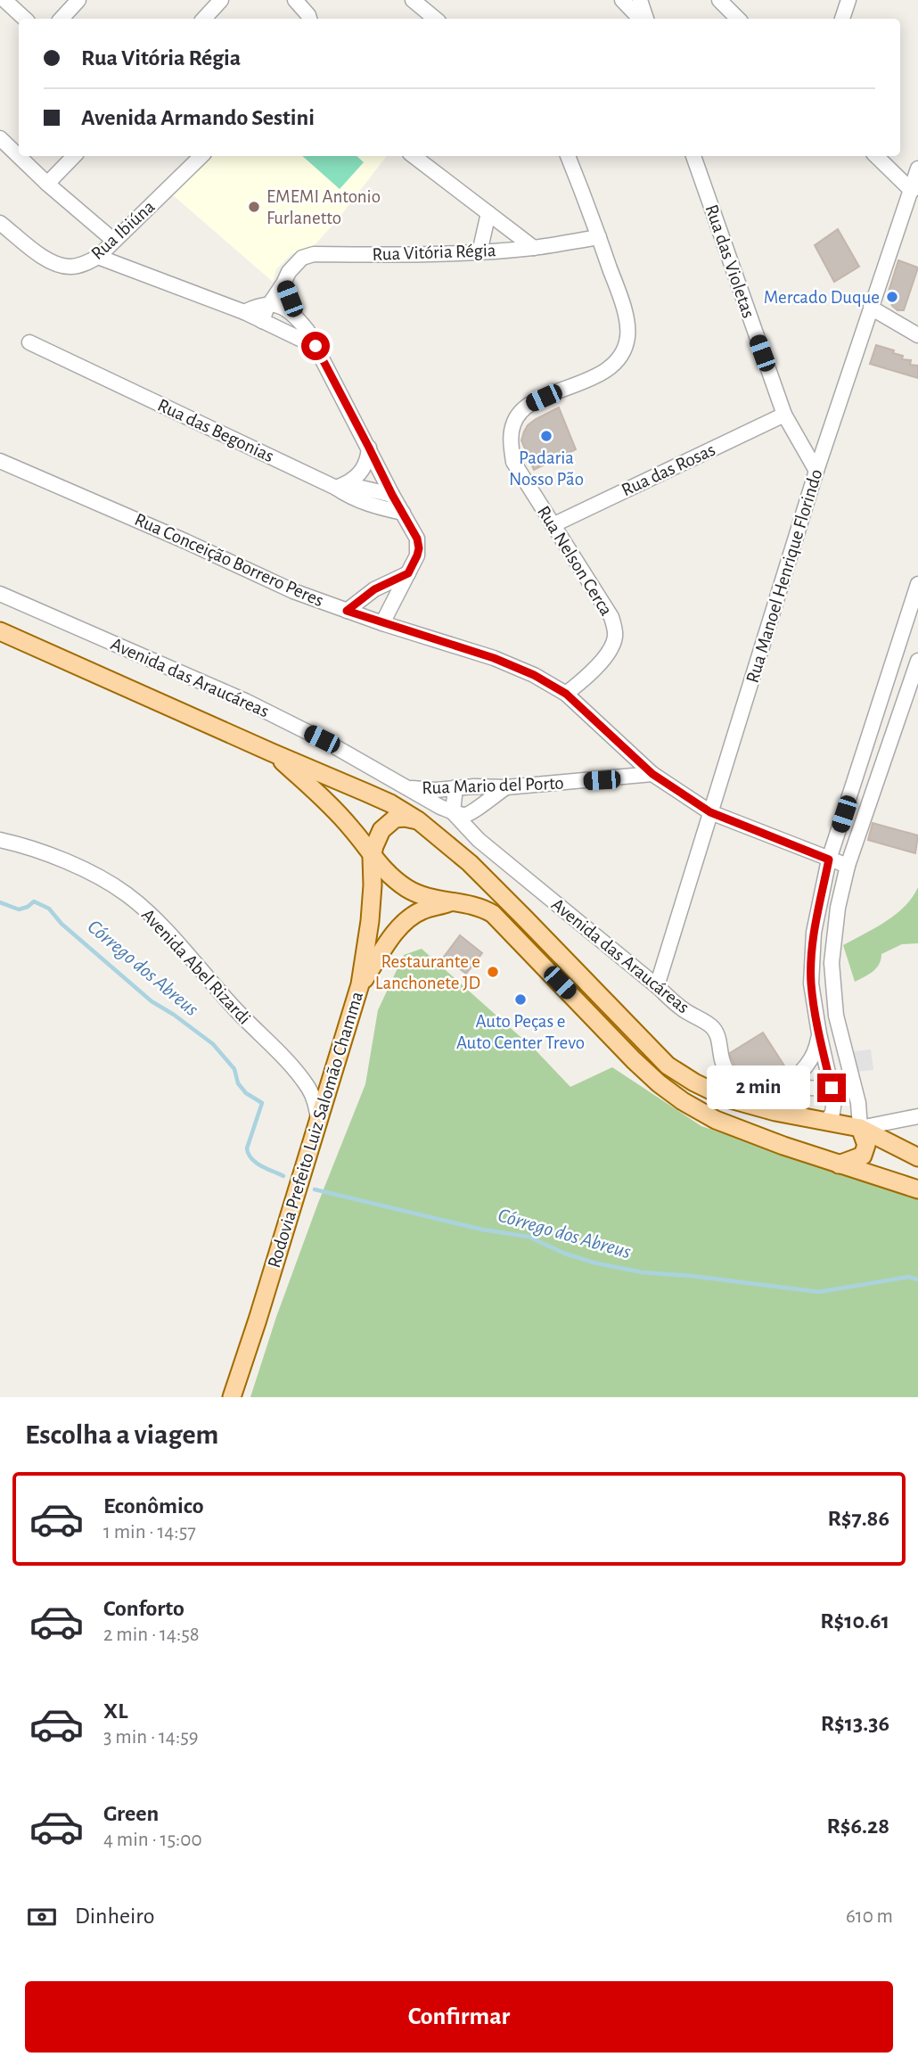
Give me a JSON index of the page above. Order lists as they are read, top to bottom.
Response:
{
  "streets": {
    "main road": ["Rodovia Prefeito Luiz Salomão Chamma"],
    "street": [
      "Rua Ibiúna",
      "Rua Vitória Régia",
      "Rua das Violetas",
      "Rua das Begonias",
      "Rua das Rosas",
      "Rua Conceição Borrero Peres",
      "Rua Nelson Cerca",
      "Rua Manoel Henrique Florindo",
      "Avenida das Araucáreas",
      "Rua Mario del Porto",
      "Avenida Abel Rizardi"
    ]
  },
  "crossings": [
    ["Rua Vitória Régia", "Rua Nelson Cerca"],
    ["Rua das Violetas", "Rua das Rosas"],
    ["Rua das Violetas", "Rua Manoel Henrique Florindo"],
    ["Rua das Rosas", "Rua Nelson Cerca"],
    ["Rua Conceição Borrero Peres", "Rua Nelson Cerca"],
    ["Rua Conceição Borrero Peres", "Rua Manoel Henrique Florindo"],
    ["Rua Conceição Borrero Peres", "Rua Mario del Porto"],
    ["Rua Manoel Henrique Florindo", "Avenida das Araucáreas"],
    ["Avenida das Araucáreas", "Rua Mario del Porto"],
    ["Avenida Abel Rizardi", "Rodovia Prefeito Luiz Salomão Chamma"]
  ],
  "water": ["Córrego dos Abreus"],
  "places": [
    "EMEMI Antonio Furlanetto",
    "Mercado Duque",
    "Padaria Nosso Pão",
    "Restaurante e Lanchonete JD",
    "Auto Peças e Auto Center Trevo"
  ],
  "page": {
    "banner": ["Rua Vitória Régia", "Avenida Armando Sestini"],
    "bubble": "2 min",
    "heading": "Escolha a viagem",
    "list": [
      {
        "name": "Econômico",
        "note": "1 min · 14:57",
        "value": "R$7.86"
      },
      {
        "name": "Conforto",
        "note": "2 min · 14:58",
        "value": "R$10.61"
      },
      {
        "name": "XL",
        "note": "3 min · 14:59",
        "value": "R$13.36"
      },
      {
        "name": "Green",
        "note": "4 min · 15:00",
        "value": "R$6.28"
      }
    ],
    "pay": ["Dinheiro", "610 m"],
    "buttons": "Confirmar"
  }
}
